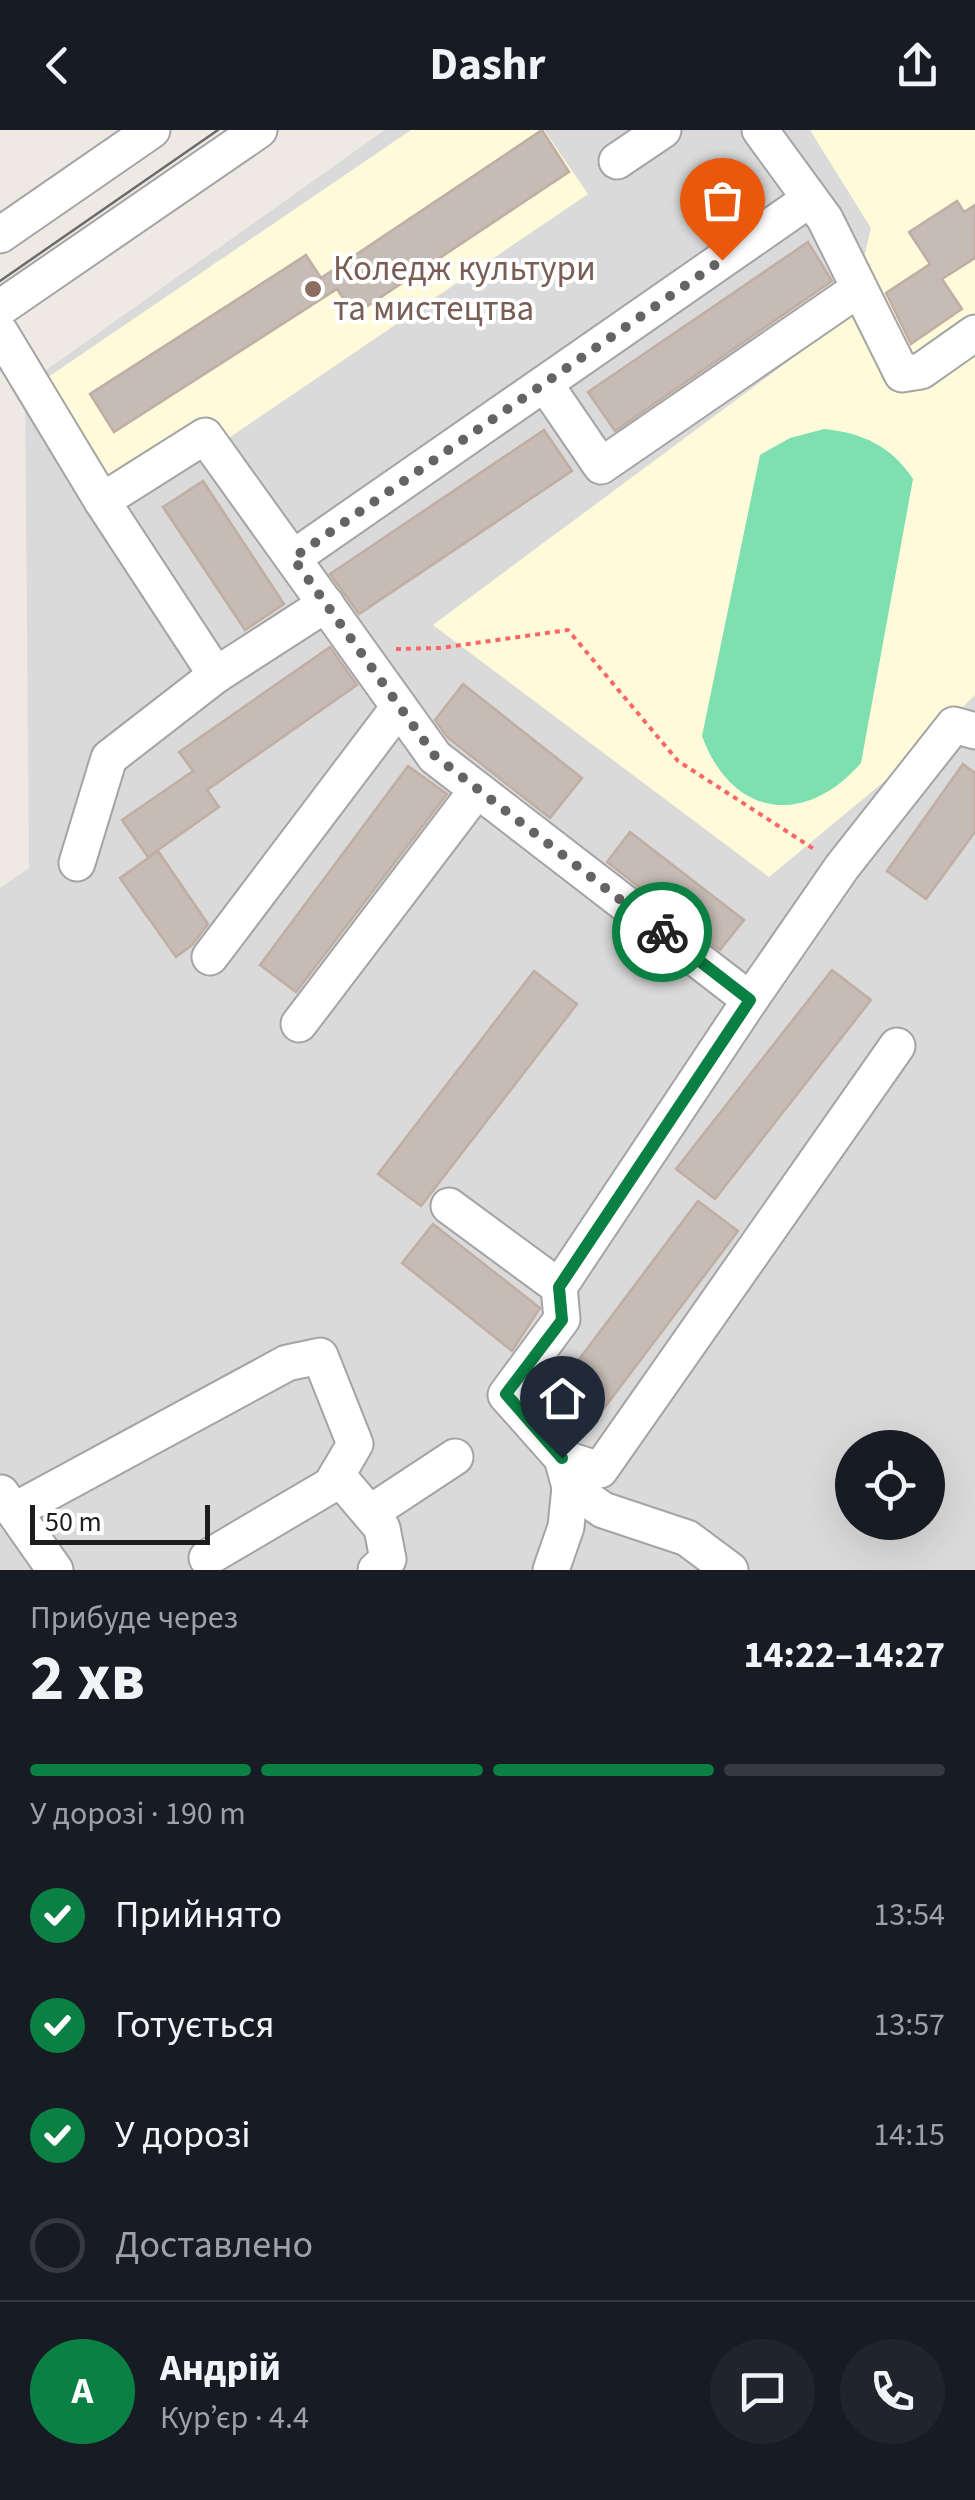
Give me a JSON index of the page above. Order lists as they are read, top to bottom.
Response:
{
  "places": ["Коледж культури та мистецтва"],
  "scale_bar": "50 m",
  "page": {
    "header": "Dashr",
    "scale": "50 m",
    "heading": ["2 хв", "Прибуде через", "14:22–14:27"],
    "panel": ["Андрій", "Кур’єр · 4.4"],
    "bar": "У дорозі · 190 m",
    "list": [
      ["Прийнято", "13:54"],
      ["Готується", "13:57"],
      ["У дорозі", "14:15"],
      "Доставлено"
    ],
    "round": "А"
  }
}
